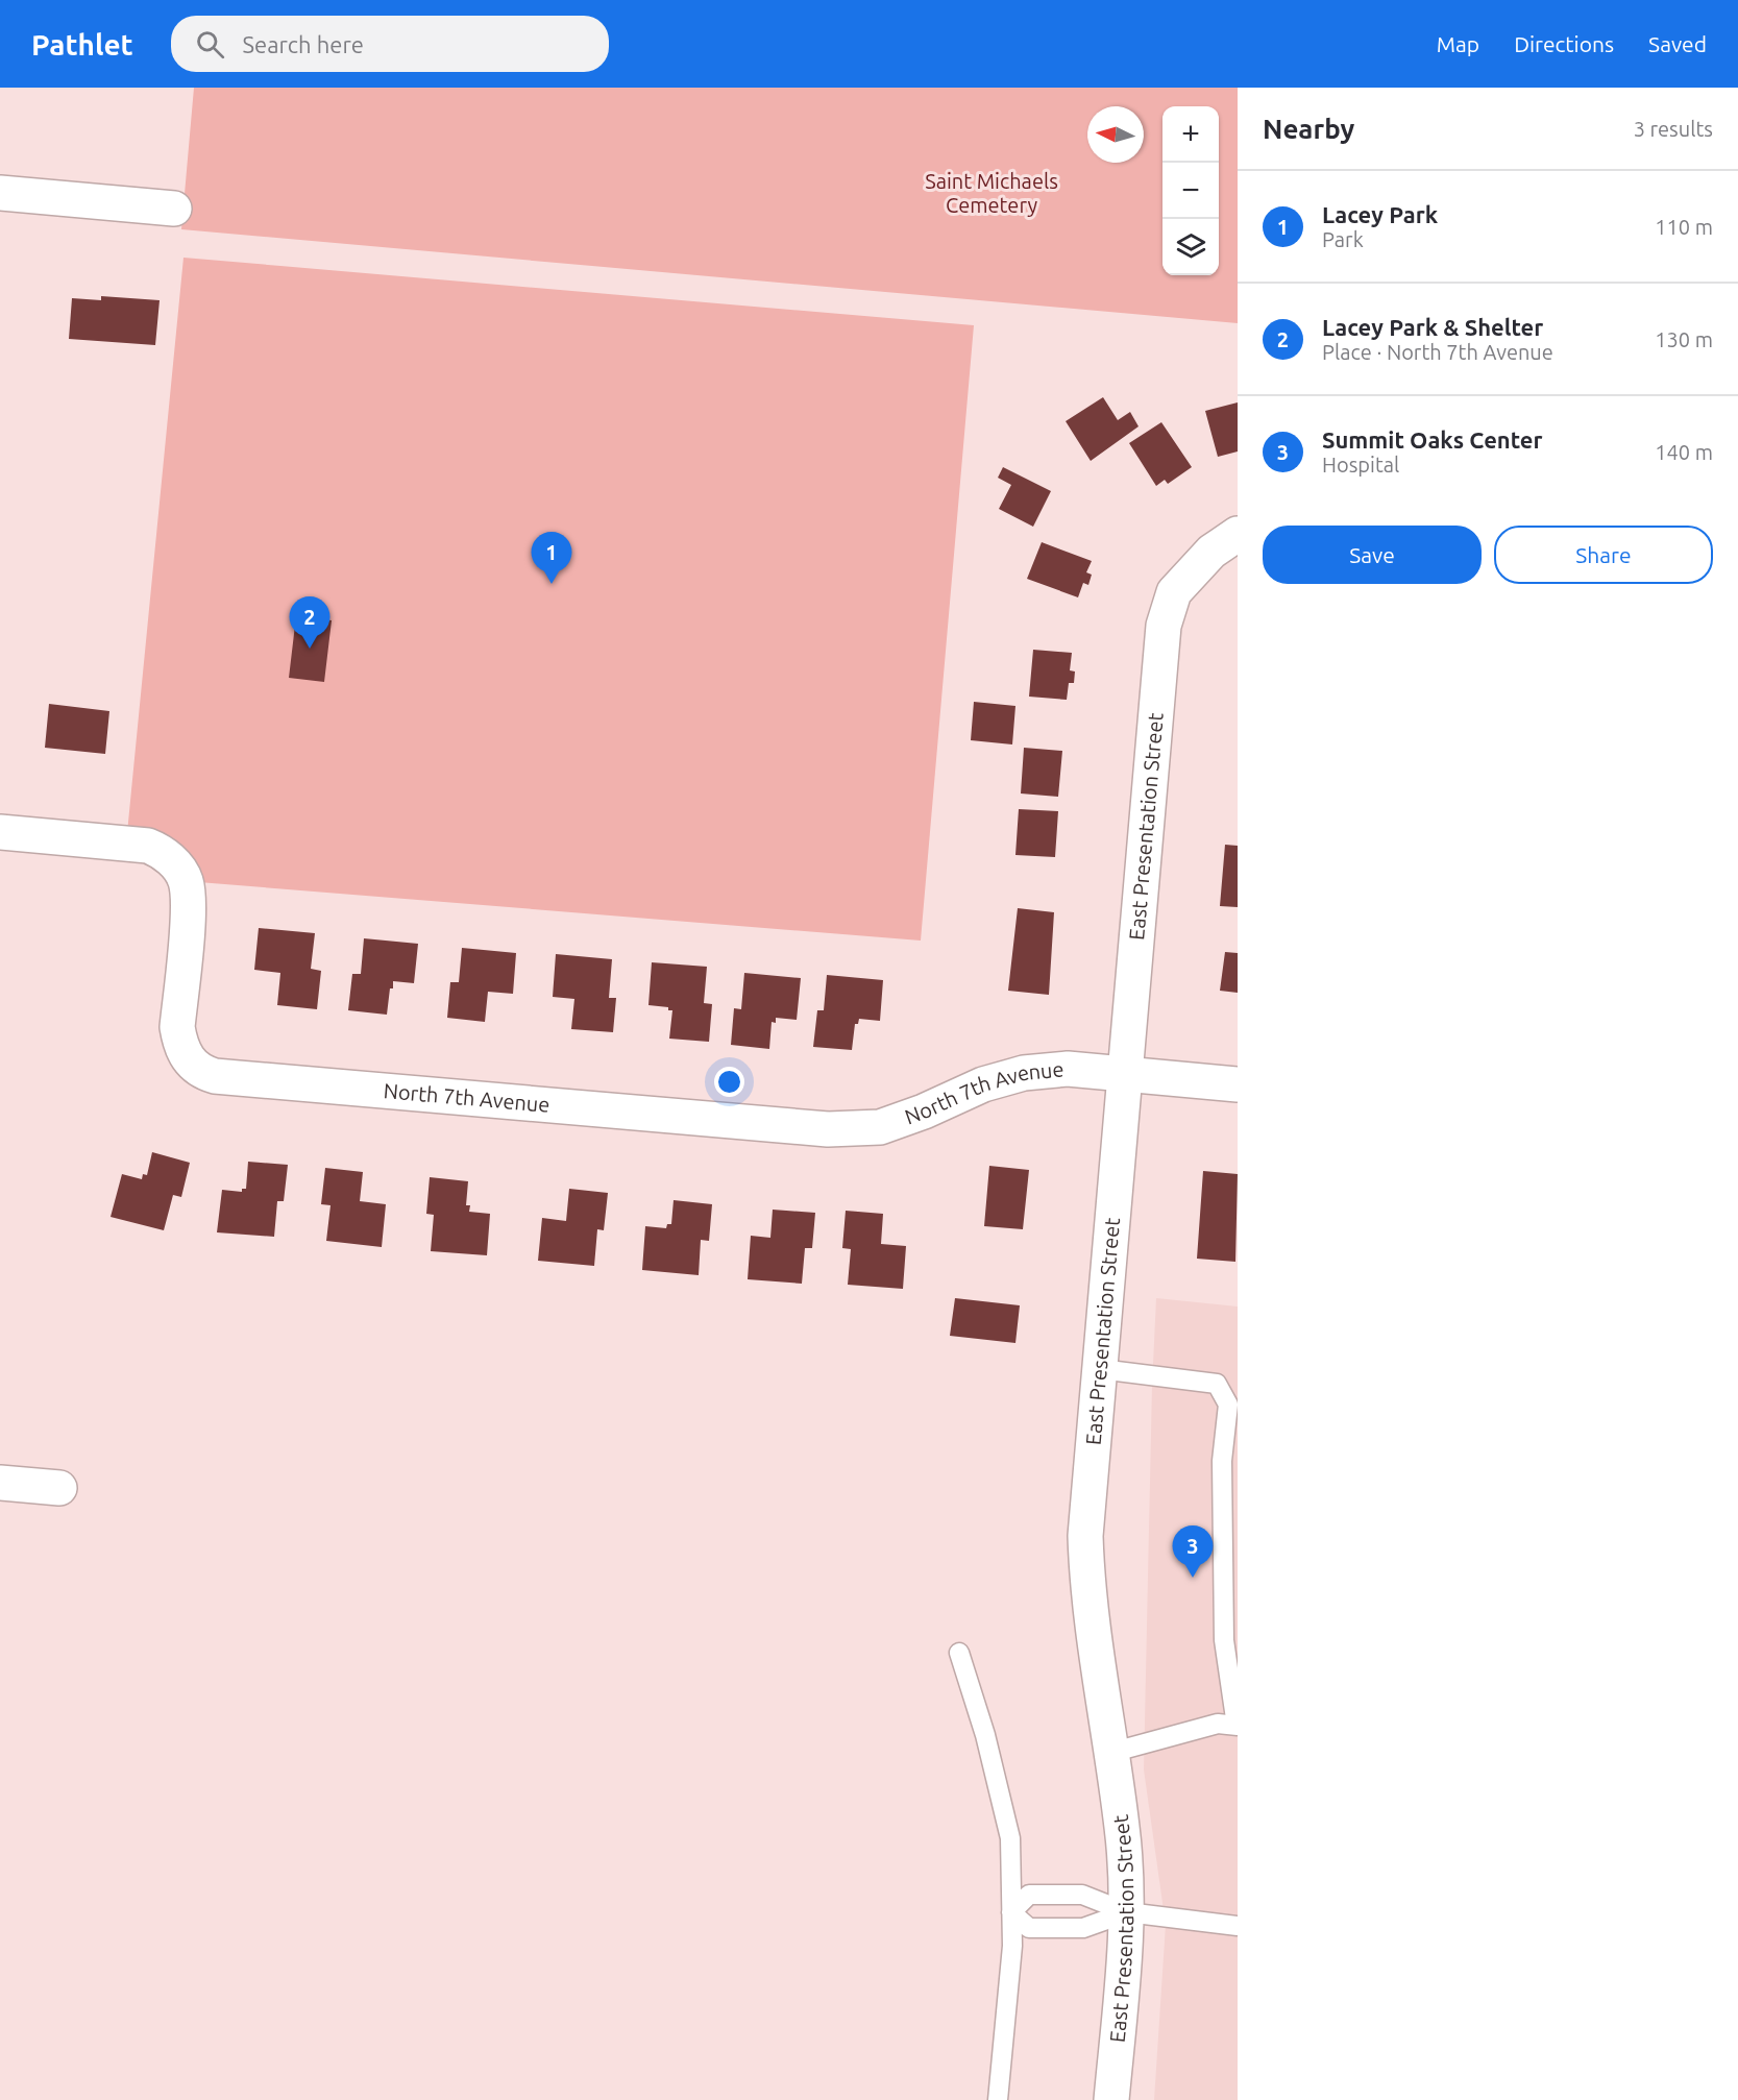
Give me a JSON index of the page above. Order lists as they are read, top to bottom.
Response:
{
  "streets": {
    "street": ["East Presentation Street", "North 7th Avenue"]
  },
  "crossings": [
    ["East Presentation Street", "North 7th Avenue"]
  ],
  "parks": ["Saint Michaels Cemetery"],
  "north": "left",
  "page": {
    "header": "Pathlet",
    "search": "Search here",
    "nav": ["Map", "Directions", "Saved"],
    "heading": ["Nearby", "3 results"],
    "map_buttons": ["+", "−"],
    "list": [
      {
        "mark": "1",
        "name": "Lacey Park",
        "note": "Park",
        "value": "110 m"
      },
      {
        "mark": "2",
        "name": "Lacey Park & Shelter",
        "note": "Place · North 7th Avenue",
        "value": "130 m"
      },
      {
        "mark": "3",
        "name": "Summit Oaks Center",
        "note": "Hospital",
        "value": "140 m"
      }
    ],
    "buttons": ["Save", "Share"],
    "pins": ["1", "2", "3"]
  }
}
